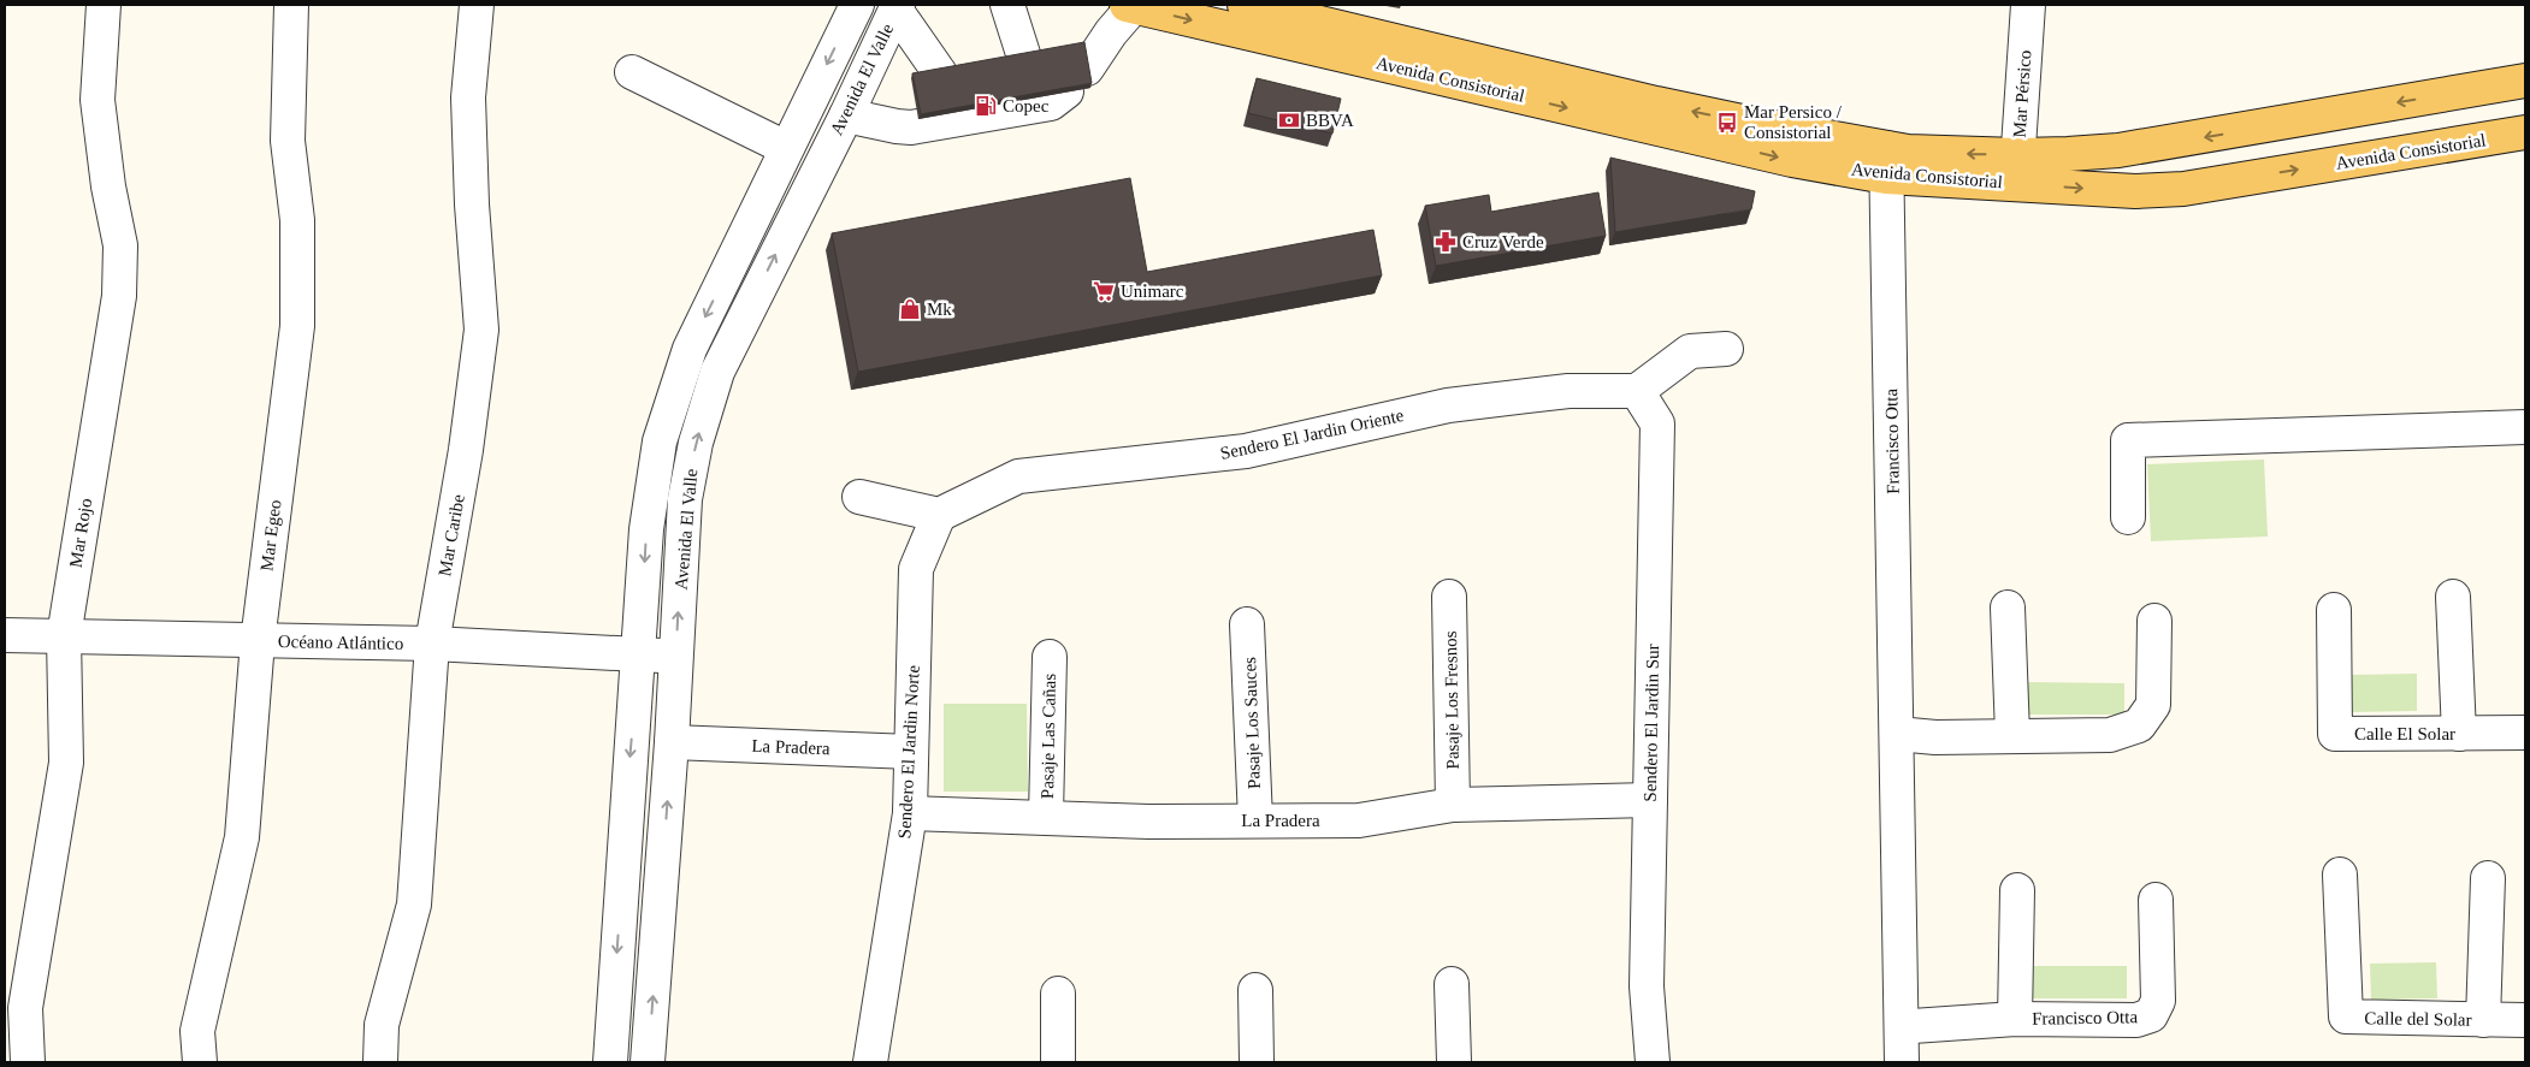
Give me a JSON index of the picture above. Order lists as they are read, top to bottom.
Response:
{
  "streets": {
    "main road": ["Avenida Consistorial"],
    "street": [
      "Avenida El Valle",
      "Mar Pérsico",
      "Sendero El Jardin Oriente",
      "Francisco Otta",
      "Mar Rojo",
      "Mar Egeo",
      "Mar Caribe",
      "Océano Atlántico",
      "Pasaje Los Fresnos",
      "Pasaje Los Sauces",
      "Sendero El Jardin Sur",
      "Calle El Solar",
      "Pasaje Las Cañas",
      "La Pradera",
      "Sendero El Jardin Norte",
      "Calle del Solar"
    ]
  },
  "crossings": [
    ["Avenida El Valle", "Océano Atlántico"],
    ["Avenida El Valle", "La Pradera"],
    ["Avenida Consistorial", "Mar Pérsico"],
    ["Avenida Consistorial", "Francisco Otta"],
    ["Sendero El Jardin Oriente", "Sendero El Jardin Sur"],
    ["Sendero El Jardin Oriente", "Sendero El Jardin Norte"],
    ["Mar Rojo", "Océano Atlántico"],
    ["Mar Egeo", "Océano Atlántico"],
    ["Mar Caribe", "Océano Atlántico"],
    ["Pasaje Los Fresnos", "La Pradera"],
    ["Pasaje Los Sauces", "La Pradera"],
    ["Sendero El Jardin Sur", "La Pradera"],
    ["Pasaje Las Cañas", "La Pradera"],
    ["La Pradera", "Sendero El Jardin Norte"]
  ],
  "places": {
    "fuel station": ["Copec"],
    "bank": ["BBVA"],
    "bus stop": ["Mar Persico / Consistorial"],
    "pharmacy": ["Cruz Verde"],
    "supermarket": ["Unimarc"],
    "shop": ["Mk"]
  }
}
